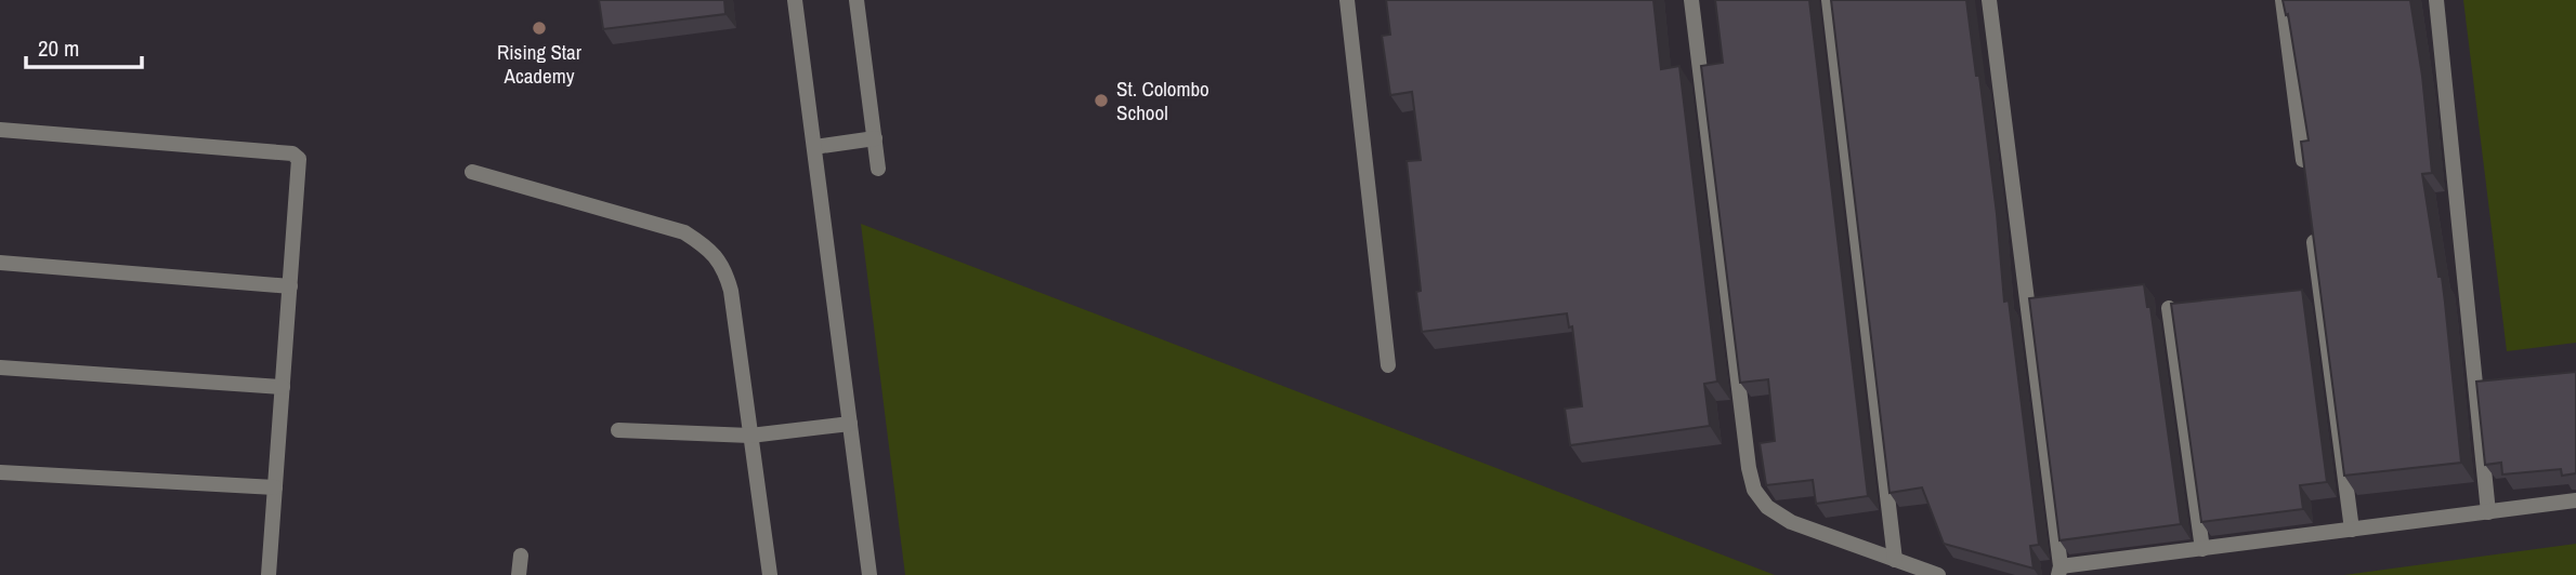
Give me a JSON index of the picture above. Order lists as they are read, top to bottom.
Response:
{
  "places": ["Rising Star Academy", "St. Colombo School"],
  "scale_bar": "20 m"
}
